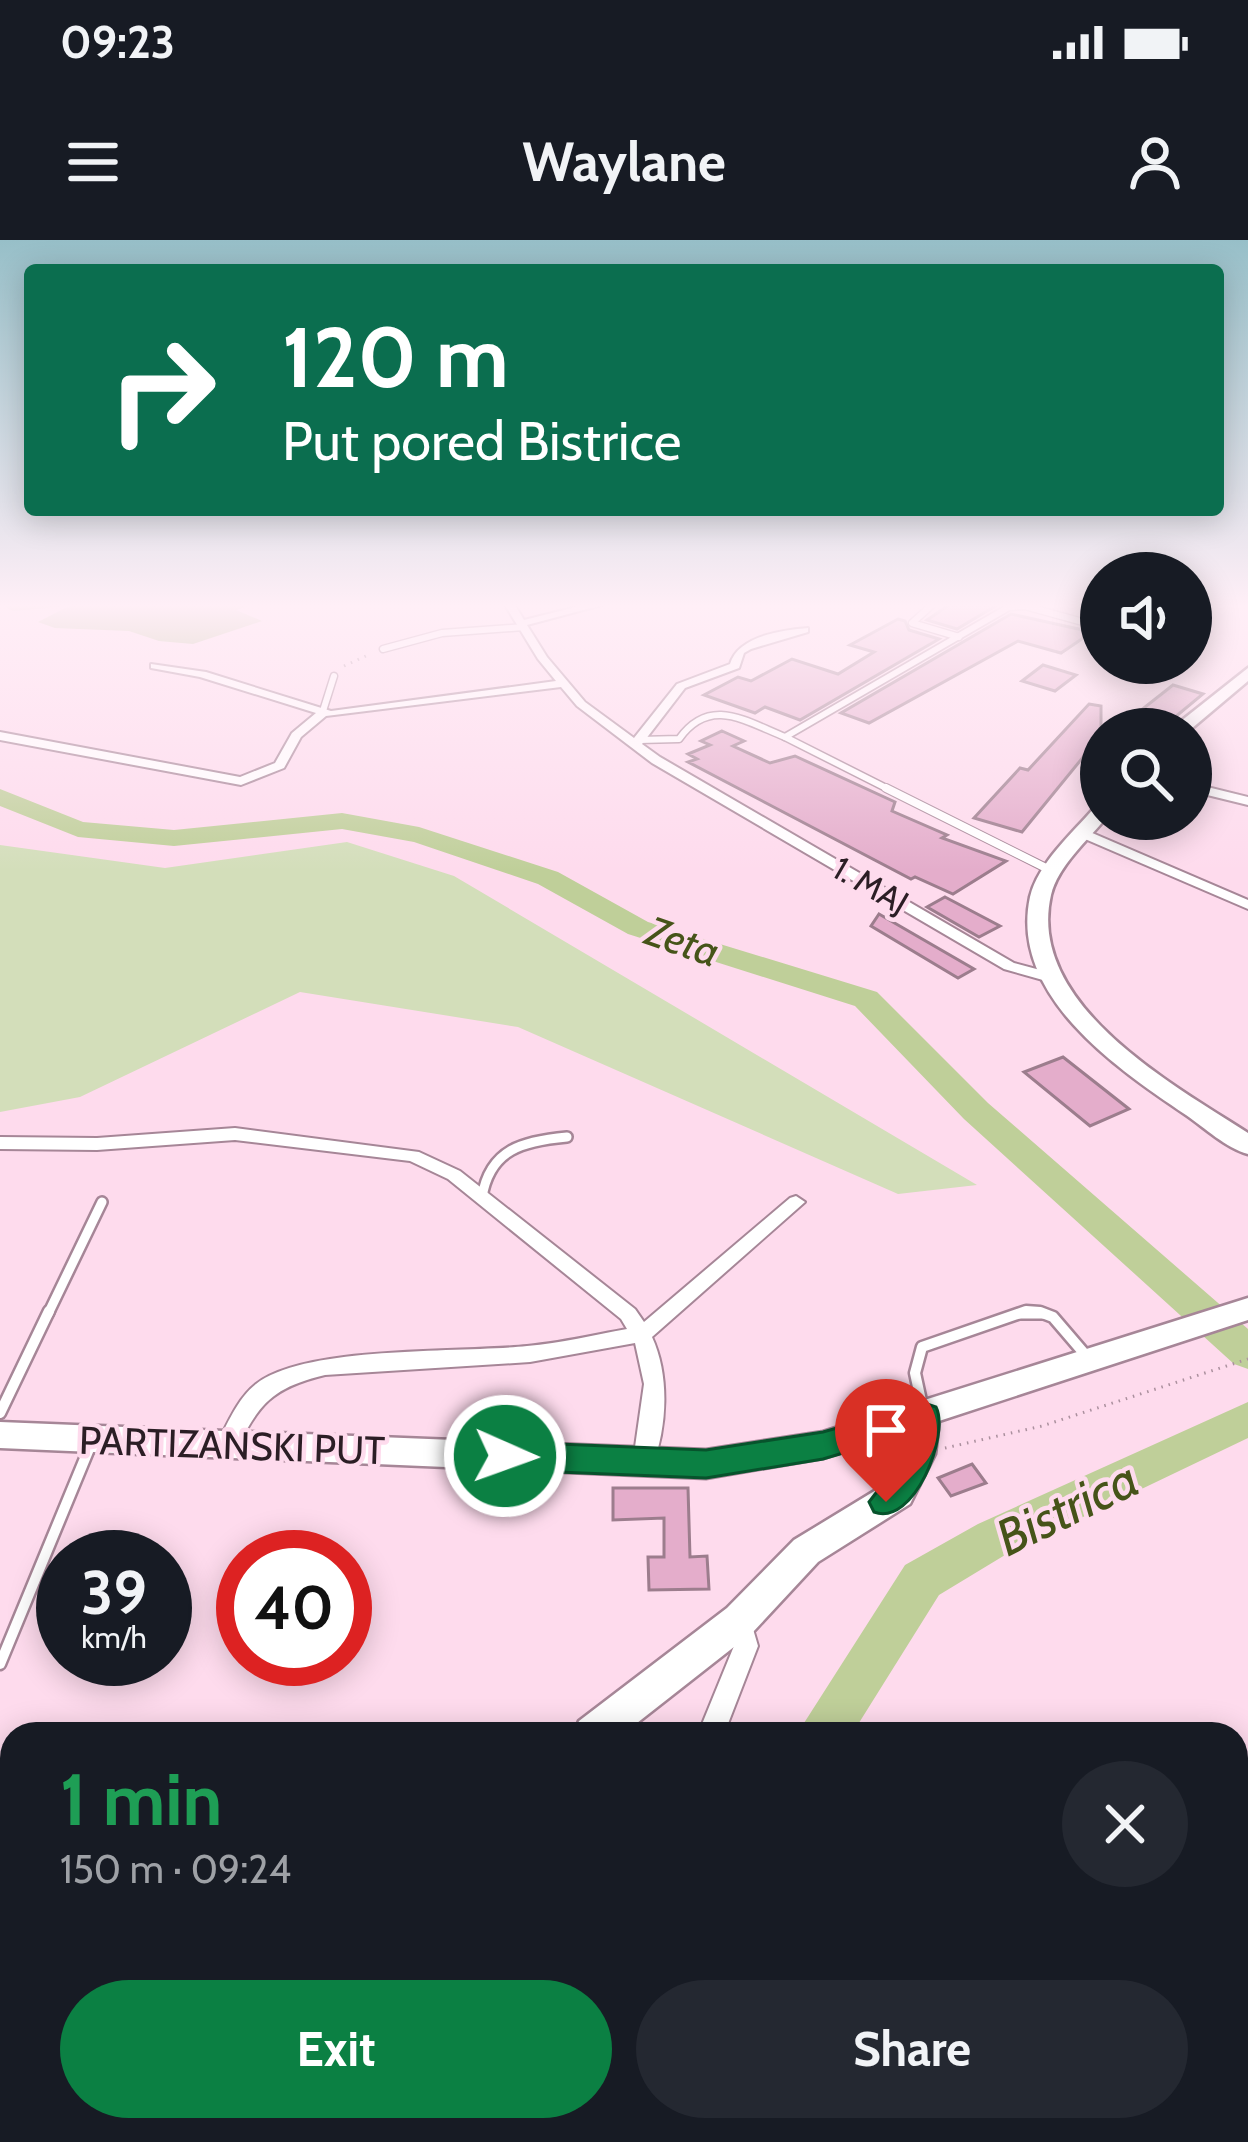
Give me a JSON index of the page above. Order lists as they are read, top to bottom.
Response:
{
  "streets": {
    "street": ["1. MAJ", "PARTIZANSKI PUT"]
  },
  "water": ["Zeta", "Bistrica"],
  "page": {
    "status": "09:23",
    "header": "Waylane",
    "turn": ["120 m", "Put pored Bistrice"],
    "speed": "39 km/h",
    "limit": "40",
    "heading": ["1 min", "150 m · 09:24"],
    "buttons": ["Exit", "Share"]
  }
}
